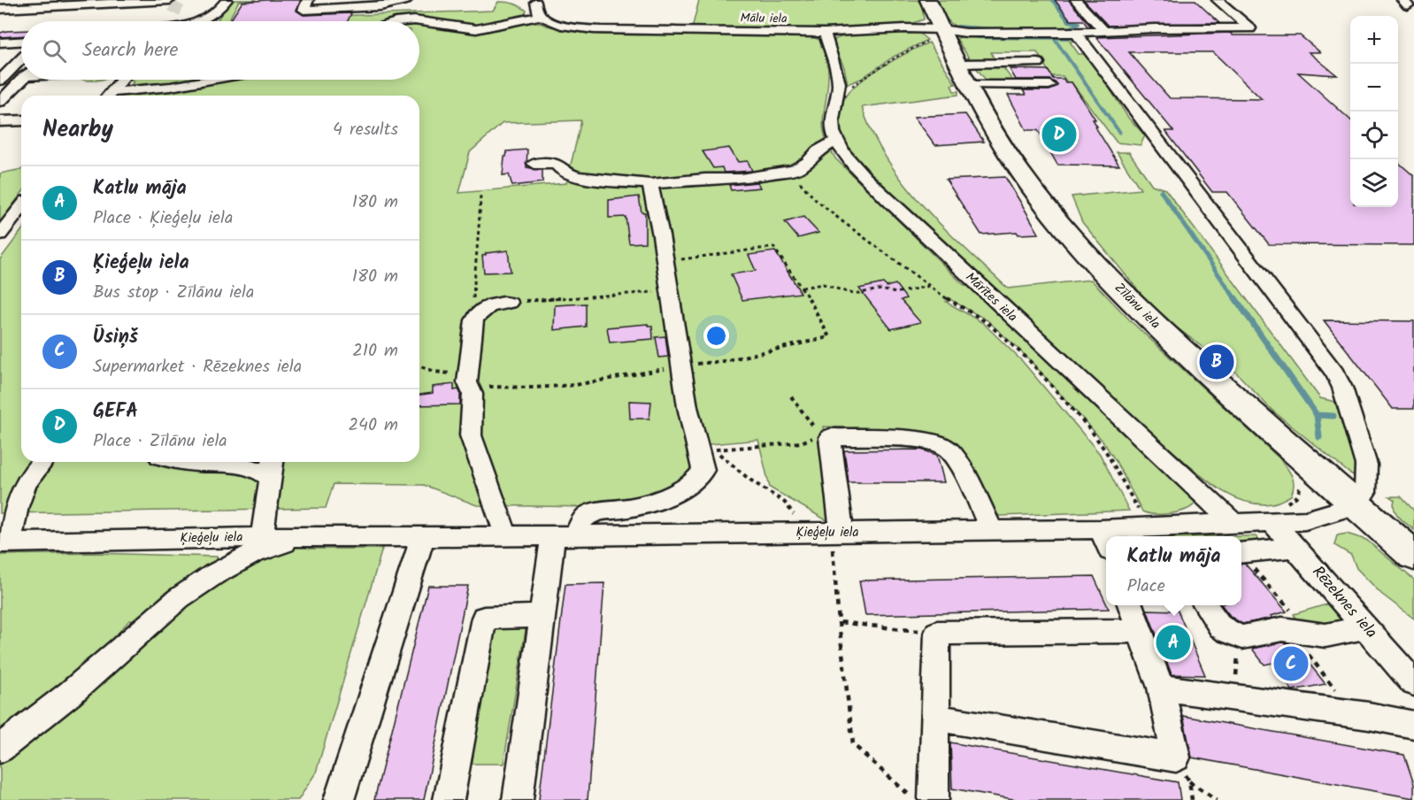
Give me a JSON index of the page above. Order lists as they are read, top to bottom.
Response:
{
  "streets": {
    "highway": ["Zīlānu iela"],
    "street": [
      "Mālu iela",
      "Mārītes iela",
      "Ķieģeļu iela",
      "Rēzeknes iela"
    ]
  },
  "crossings": [
    ["Mālu iela", "Zīlānu iela"],
    ["Mārītes iela", "Ķieģeļu iela"],
    ["Zīlānu iela", "Ķieģeļu iela"],
    ["Ķieģeļu iela", "Rēzeknes iela"]
  ],
  "page": {
    "map_buttons": ["+", "−"],
    "search": "Search here",
    "heading": ["Nearby", "4 results"],
    "pins": [
      "D",
      "B",
      "A",
      "C"
    ],
    "list": [
      {
        "mark": "A",
        "name": "Katlu māja",
        "note": "Place · Ķieģeļu iela",
        "value": "180 m"
      },
      {
        "mark": "B",
        "name": "Ķieģeļu iela",
        "note": "Bus stop · Zīlānu iela",
        "value": "180 m"
      },
      {
        "mark": "C",
        "name": "Ūsiņš",
        "note": "Supermarket · Rēzeknes iela",
        "value": "210 m"
      },
      {
        "mark": "D",
        "name": "GEFA",
        "note": "Place · Zīlānu iela",
        "value": "240 m"
      }
    ],
    "popup": ["Katlu māja", "Place"]
  }
}
